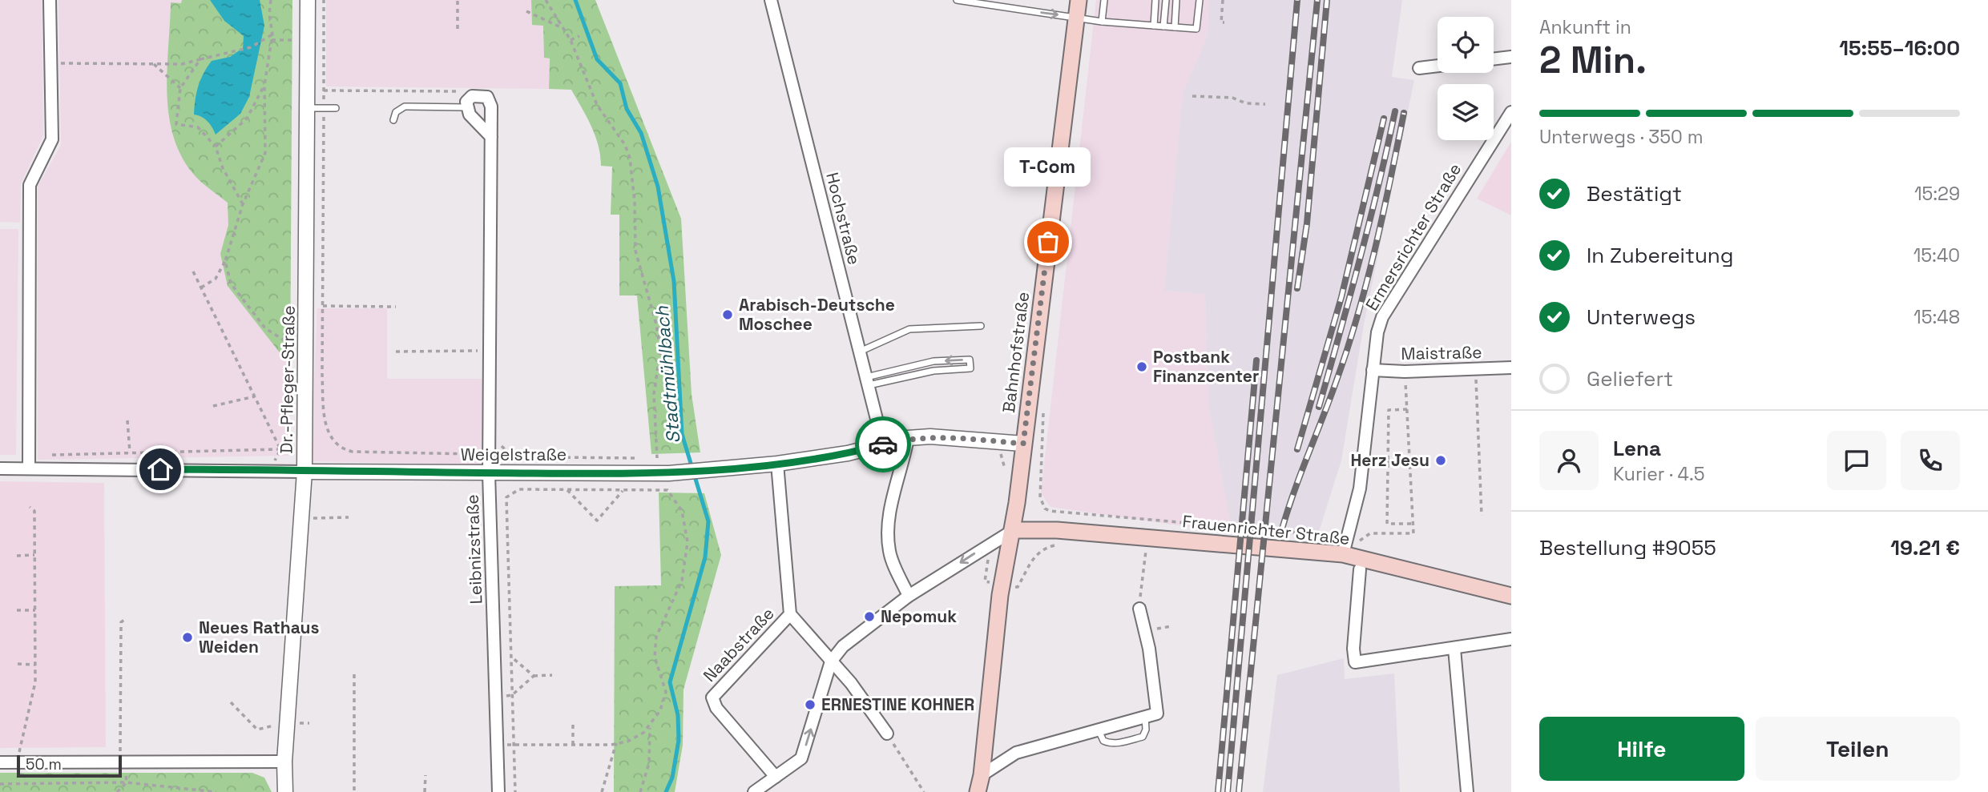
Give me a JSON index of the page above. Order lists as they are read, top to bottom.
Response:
{
  "streets": {
    "main road": ["Bahnhofstraße", "Frauenrichter Straße"],
    "street": [
      "Hochstraße",
      "Ermersrichter Straße",
      "Maistraße",
      "Dr.-Pfleger-Straße",
      "Weigelstraße",
      "Leibnizstraße",
      "Naabstraße"
    ]
  },
  "crossings": [
    ["Hochstraße", "Weigelstraße"],
    ["Ermersrichter Straße", "Maistraße"],
    ["Ermersrichter Straße", "Frauenrichter Straße"],
    ["Bahnhofstraße", "Weigelstraße"],
    ["Bahnhofstraße", "Frauenrichter Straße"],
    ["Dr.-Pfleger-Straße", "Weigelstraße"],
    ["Weigelstraße", "Leibnizstraße"],
    ["Weigelstraße", "Naabstraße"]
  ],
  "water": ["Stadtmühlbach"],
  "places": [
    "T-Com",
    "Arabisch-Deutsche Moschee",
    "Postbank Finanzcenter",
    "Herz Jesu",
    "Nepomuk",
    "Neues Rathaus Weiden",
    "ERNESTINE KOHNER"
  ],
  "scale_bar": "50 m",
  "page": {
    "heading": ["2 Min.", "Ankunft in", "15:55–16:00"],
    "panel": [
      "Lena",
      "Kurier · 4.5",
      "Bestellung #9055",
      "19.21 €"
    ],
    "bar": "Unterwegs · 350 m",
    "bubble": "T-Com",
    "list": [
      ["Bestätigt", "15:29"],
      ["In Zubereitung", "15:40"],
      ["Unterwegs", "15:48"],
      "Geliefert"
    ],
    "buttons": ["Hilfe", "Teilen"],
    "scale": "50 m"
  }
}
